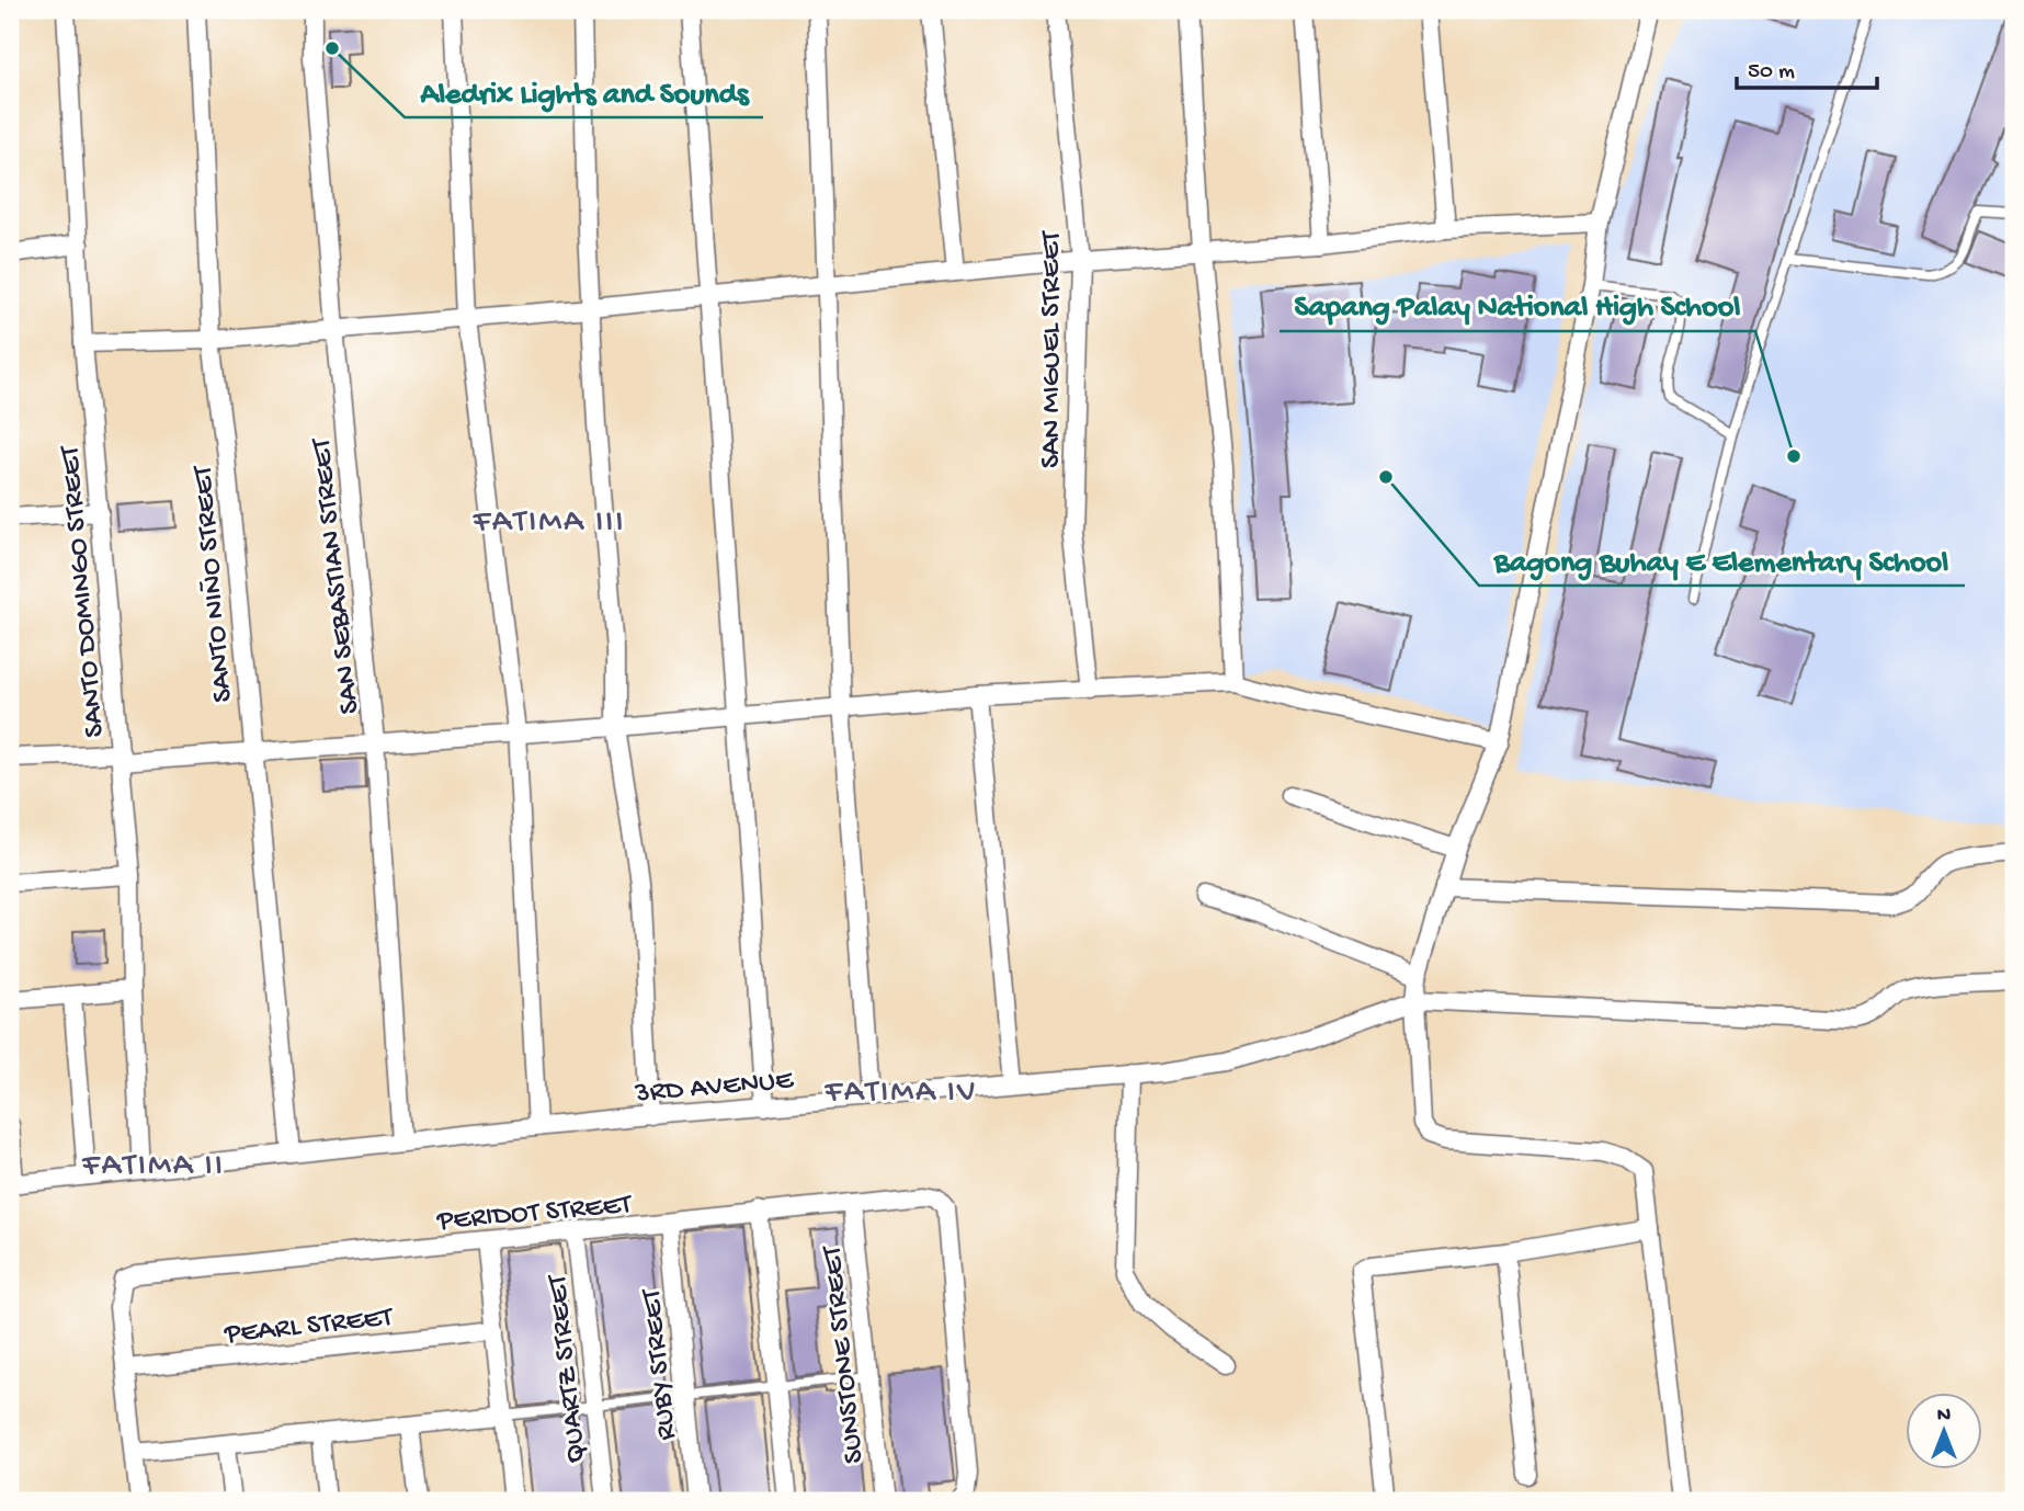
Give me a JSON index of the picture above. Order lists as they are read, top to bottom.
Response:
{
  "streets": {
    "street": [
      "SAN MIGUEL STREET",
      "SAN SEBASTIAN STREET",
      "SANTO NIÑO STREET",
      "SANTO DOMINGO STREET",
      "3RD AVENUE",
      "PERIDOT STREET",
      "PEARL STREET",
      "SUNSTONE STREET",
      "RUBY STREET",
      "QUARTZ STREET"
    ]
  },
  "crossings": [
    ["SAN SEBASTIAN STREET", "3RD AVENUE"],
    ["SANTO NIÑO STREET", "3RD AVENUE"],
    ["SANTO DOMINGO STREET", "3RD AVENUE"],
    ["PERIDOT STREET", "PEARL STREET"],
    ["PERIDOT STREET", "SUNSTONE STREET"],
    ["PERIDOT STREET", "RUBY STREET"],
    ["PERIDOT STREET", "QUARTZ STREET"]
  ],
  "districts": ["FATIMA III", "FATIMA IV", "FATIMA II"],
  "places": ["Aledrix Lights and Sounds", "Sapang Palay National High School", "Bagong Buhay E Elementary School"],
  "scale_bar": "50 m",
  "north": "top"
}
